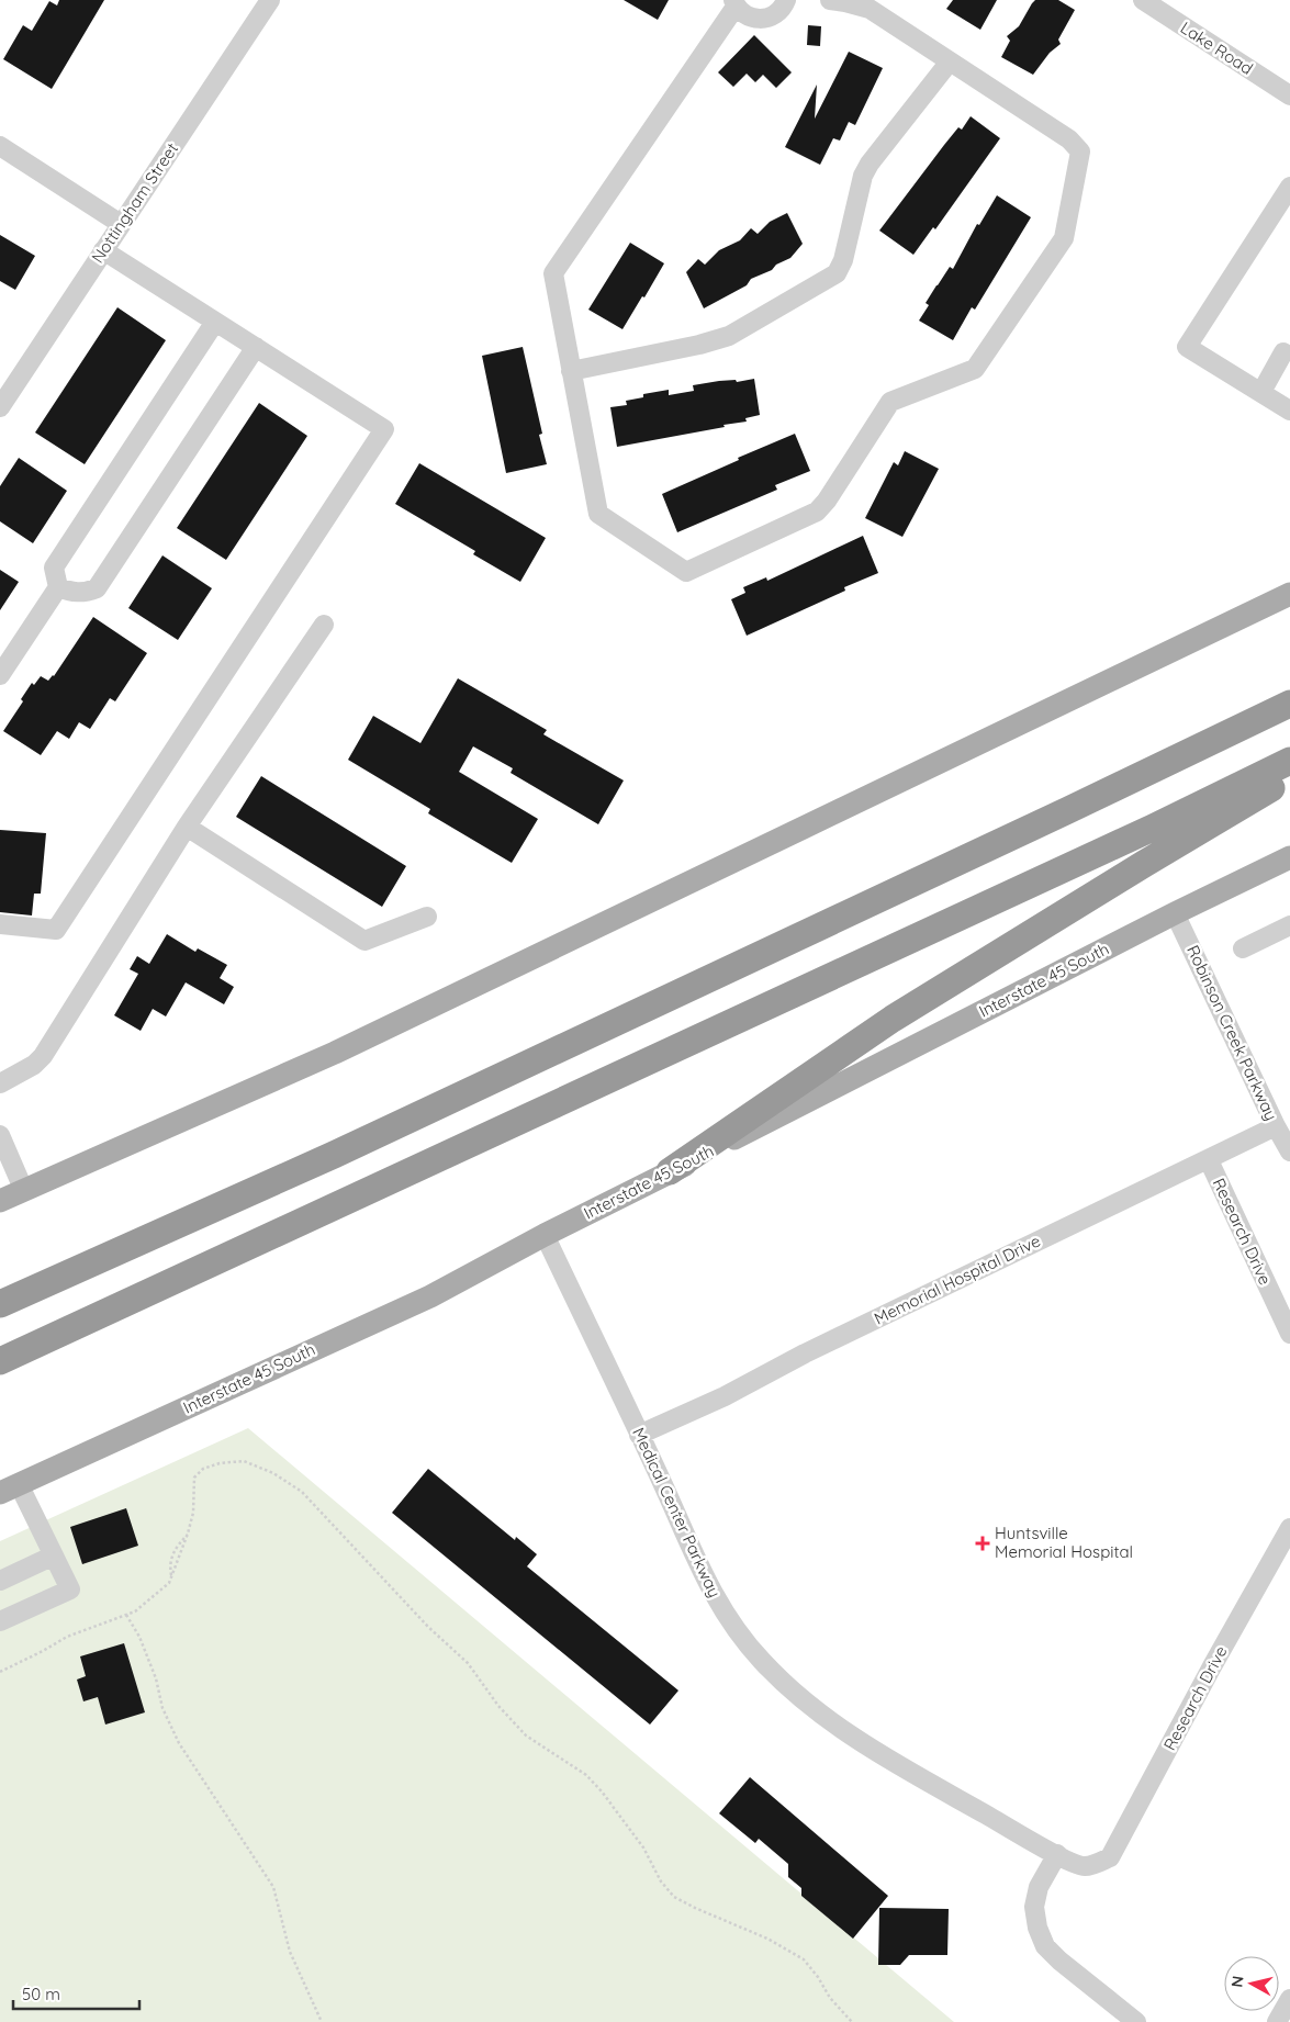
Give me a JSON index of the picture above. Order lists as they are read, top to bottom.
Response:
{
  "streets": {
    "main road": ["Interstate 45 South"],
    "street": [
      "Lake Road",
      "Nottingham Street",
      "Robinson Creek Parkway",
      "Research Drive",
      "Memorial Hospital Drive",
      "Medical Center Parkway"
    ]
  },
  "crossings": [
    ["Interstate 45 South", "Robinson Creek Parkway"],
    ["Interstate 45 South", "Medical Center Parkway"],
    ["Robinson Creek Parkway", "Memorial Hospital Drive"],
    ["Research Drive", "Memorial Hospital Drive"],
    ["Research Drive", "Medical Center Parkway"],
    ["Memorial Hospital Drive", "Medical Center Parkway"]
  ],
  "places": {
    "health": ["Huntsville Memorial Hospital"]
  },
  "scale_bar": "50 m",
  "north": "left"
}
